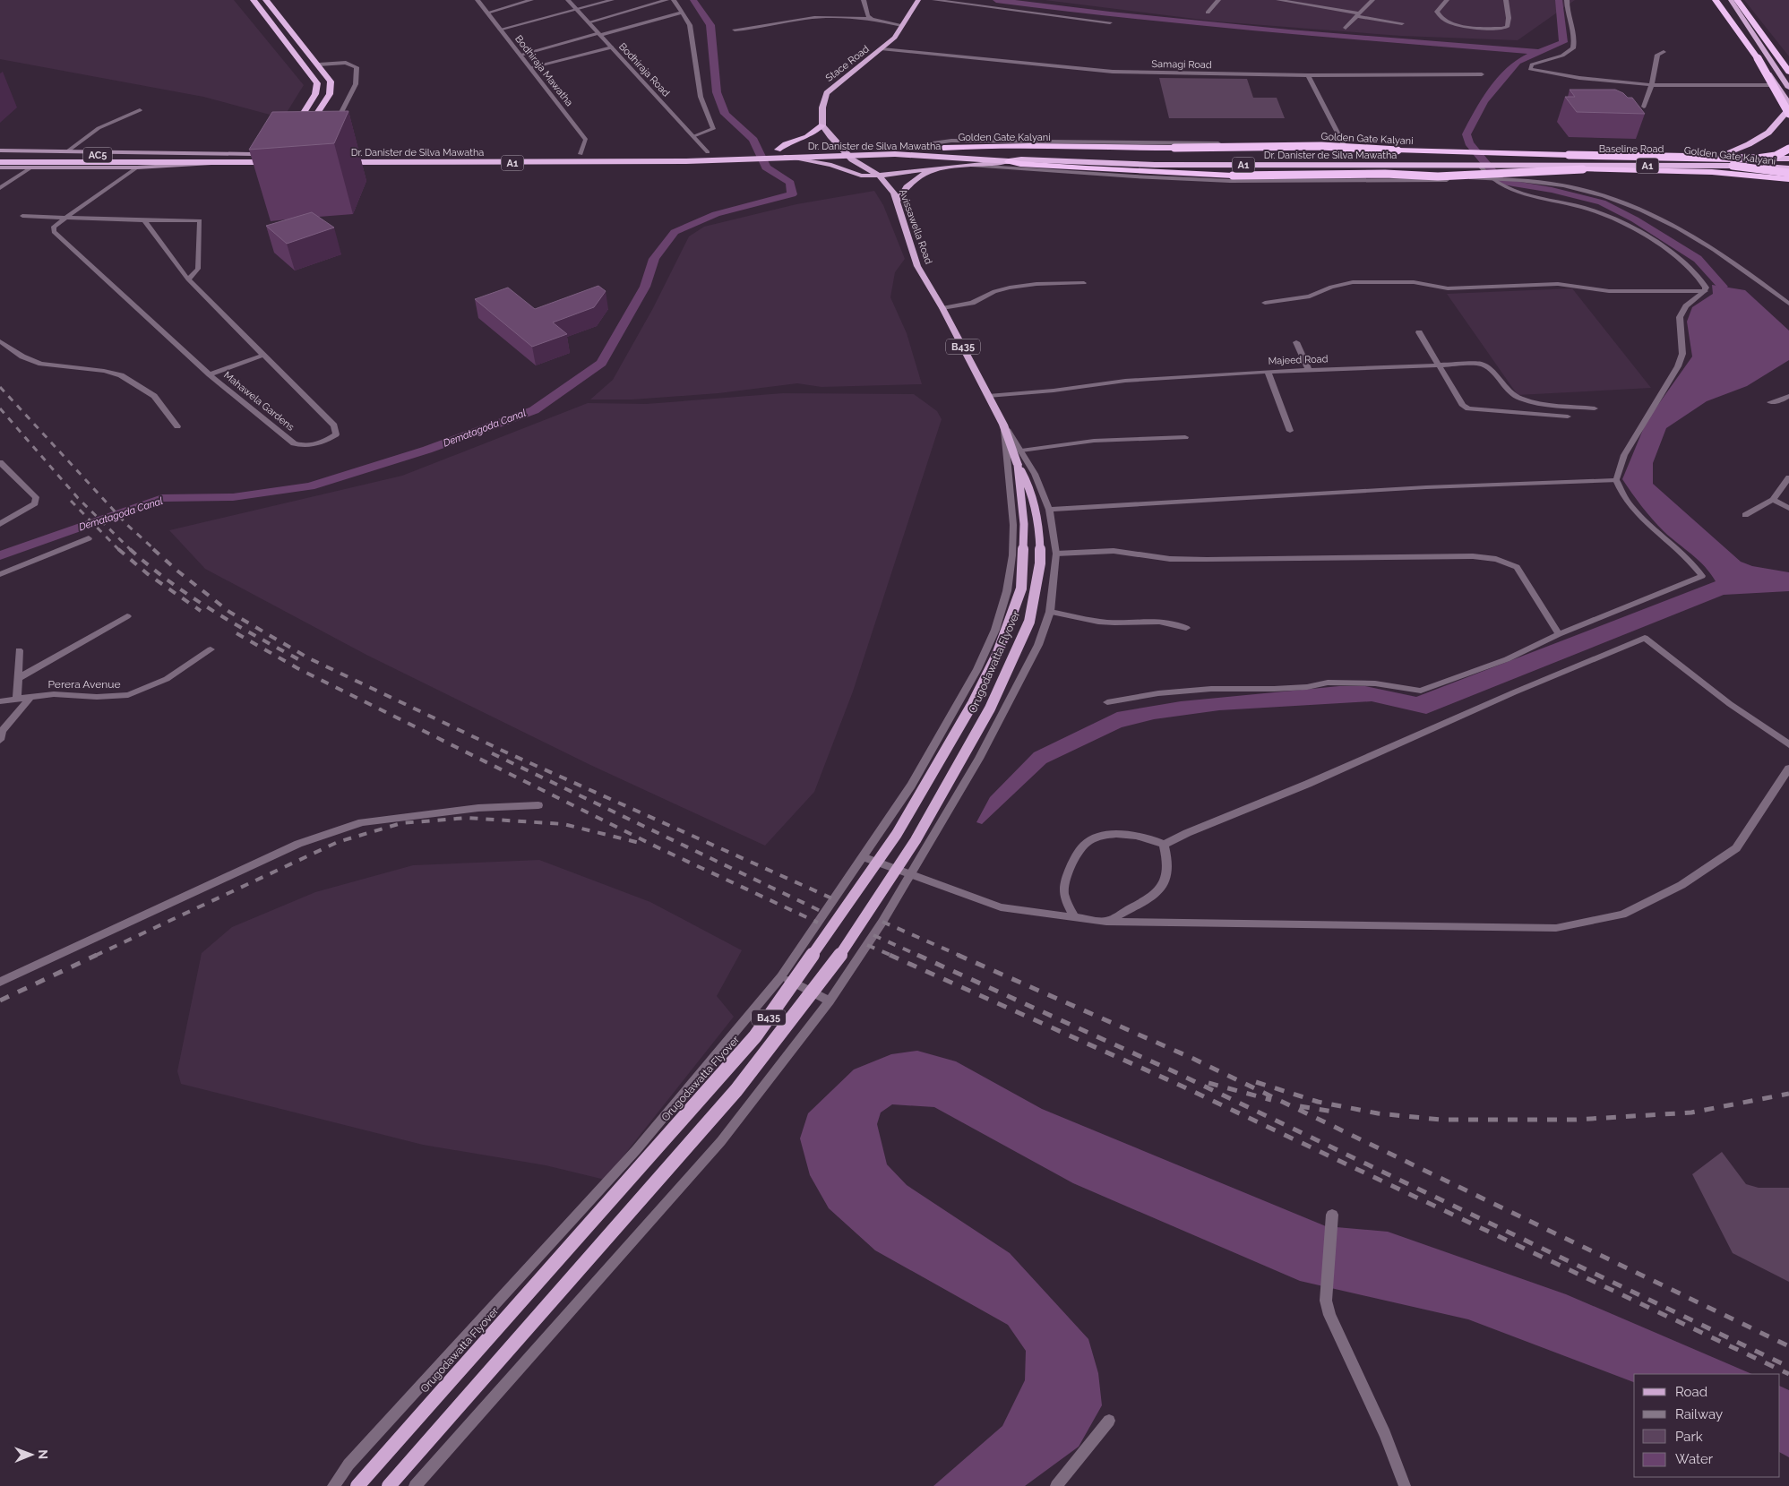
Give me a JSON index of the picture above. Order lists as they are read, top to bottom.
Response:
{
  "streets": {
    "highway": [
      "Golden Gate Kalyani",
      "Dr. Danister de Silva Mawatha",
      "Baseline Road",
      "AC5",
      "A1"
    ],
    "main road": [
      "Stace Road",
      "Avissawella Road",
      "B435",
      "Orugodawatta Flyover"
    ],
    "street": [
      "Samagi Road",
      "Bodhiraja Road",
      "Bodhiraja Mawatha",
      "Majeed Road",
      "Mahawela Gardens",
      "Perera Avenue"
    ]
  },
  "crossings": [
    ["Stace Road", "Samagi Road"],
    ["Bodhiraja Road", "Dr. Danister de Silva Mawatha"],
    ["Bodhiraja Mawatha", "Dr. Danister de Silva Mawatha"],
    ["Golden Gate Kalyani", "Dr. Danister de Silva Mawatha"],
    ["Dr. Danister de Silva Mawatha", "Baseline Road"],
    ["Dr. Danister de Silva Mawatha", "Avissawella Road"],
    ["Avissawella Road", "Majeed Road"],
    ["Avissawella Road", "Orugodawatta Flyover"]
  ],
  "water": ["Dematagoda Canal"],
  "legend": [
    "Road",
    "Railway",
    "Park",
    "Water"
  ],
  "north": "right"
}
